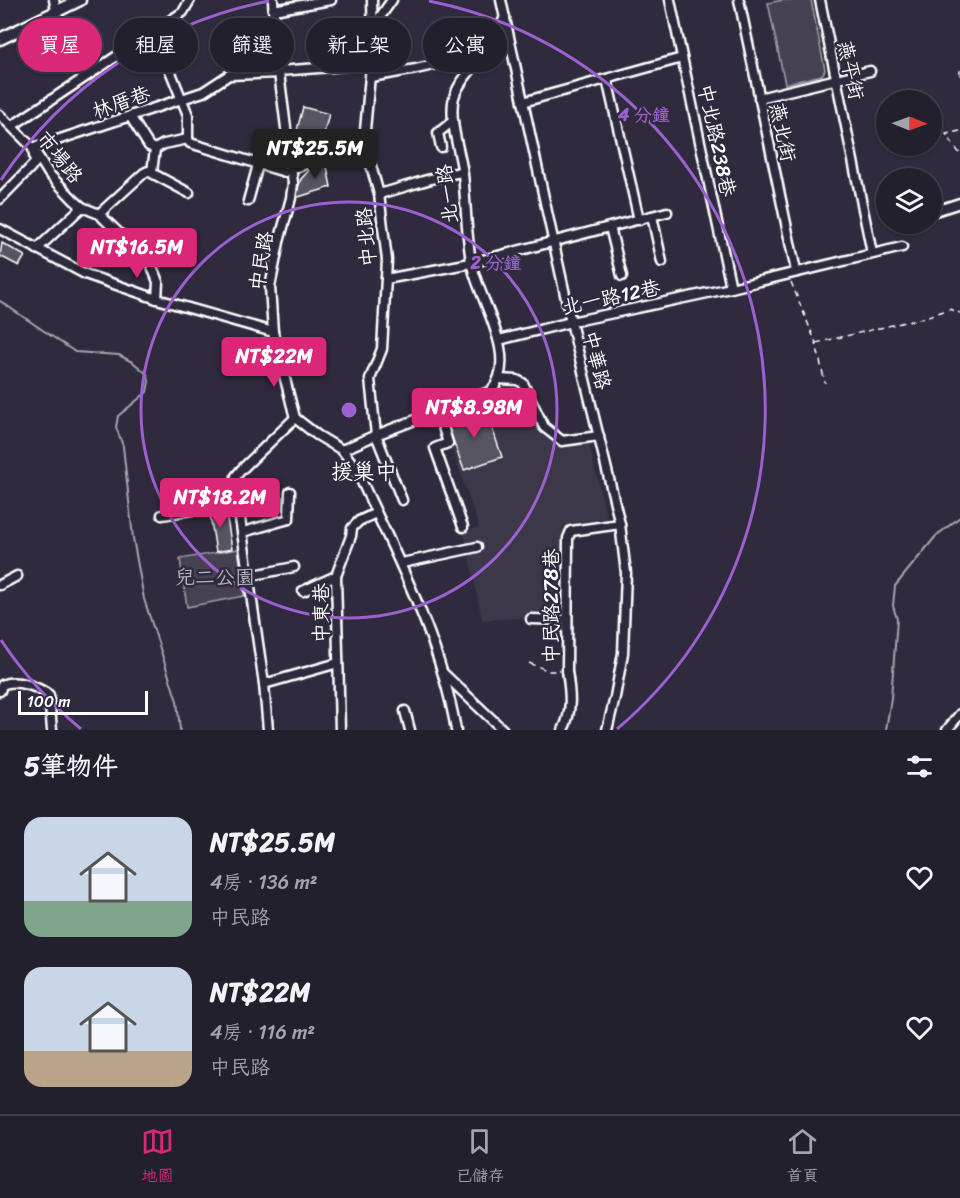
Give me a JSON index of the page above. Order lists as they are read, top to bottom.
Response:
{
  "streets": {
    "street": [
      "燕平街",
      "林厝巷",
      "燕北街",
      "中北路238巷",
      "市場路",
      "北一路",
      "中北路",
      "中民路",
      "北一路12巷",
      "中華路",
      "中民路278巷",
      "中東巷"
    ]
  },
  "crossings": [
    ["燕平街", "北一路12巷"],
    ["林厝巷", "市場路"],
    ["林厝巷", "中民路"],
    ["燕北街", "北一路12巷"],
    ["中北路238巷", "北一路12巷"],
    ["北一路", "北一路12巷"],
    ["北一路12巷", "中華路"],
    ["中華路", "中民路278巷"]
  ],
  "districts": ["援巢中"],
  "parks": ["兒二公園"],
  "scale_bar": "100 m",
  "north": "right",
  "page": {
    "chip": [
      "買屋",
      "租屋",
      "篩選",
      "新上架",
      "公寓"
    ],
    "price": [
      "NT$25.5M",
      "NT$16.5M",
      "NT$22M",
      "NT$8.98M",
      "NT$18.2M"
    ],
    "scale": "100 m",
    "heading": "5筆物件",
    "list": [
      {
        "name": "NT$25.5M",
        "note": "4房 · 136 m² · 中民路"
      },
      {
        "name": "NT$22M",
        "note": "4房 · 116 m² · 中民路"
      }
    ],
    "tabs": ["地圖", "已儲存", "首頁"]
  },
  "rings": ["4 分鐘", "2 分鐘"]
}
